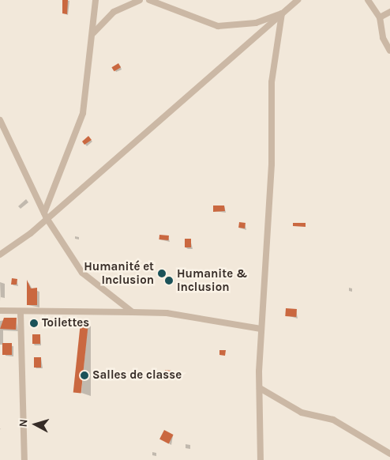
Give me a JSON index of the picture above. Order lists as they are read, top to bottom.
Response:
{
  "places": [
    "Humanité et Inclusion",
    "Humanite & Inclusion",
    "Toilettes",
    "Salles de classe"
  ],
  "north": "left"
}
